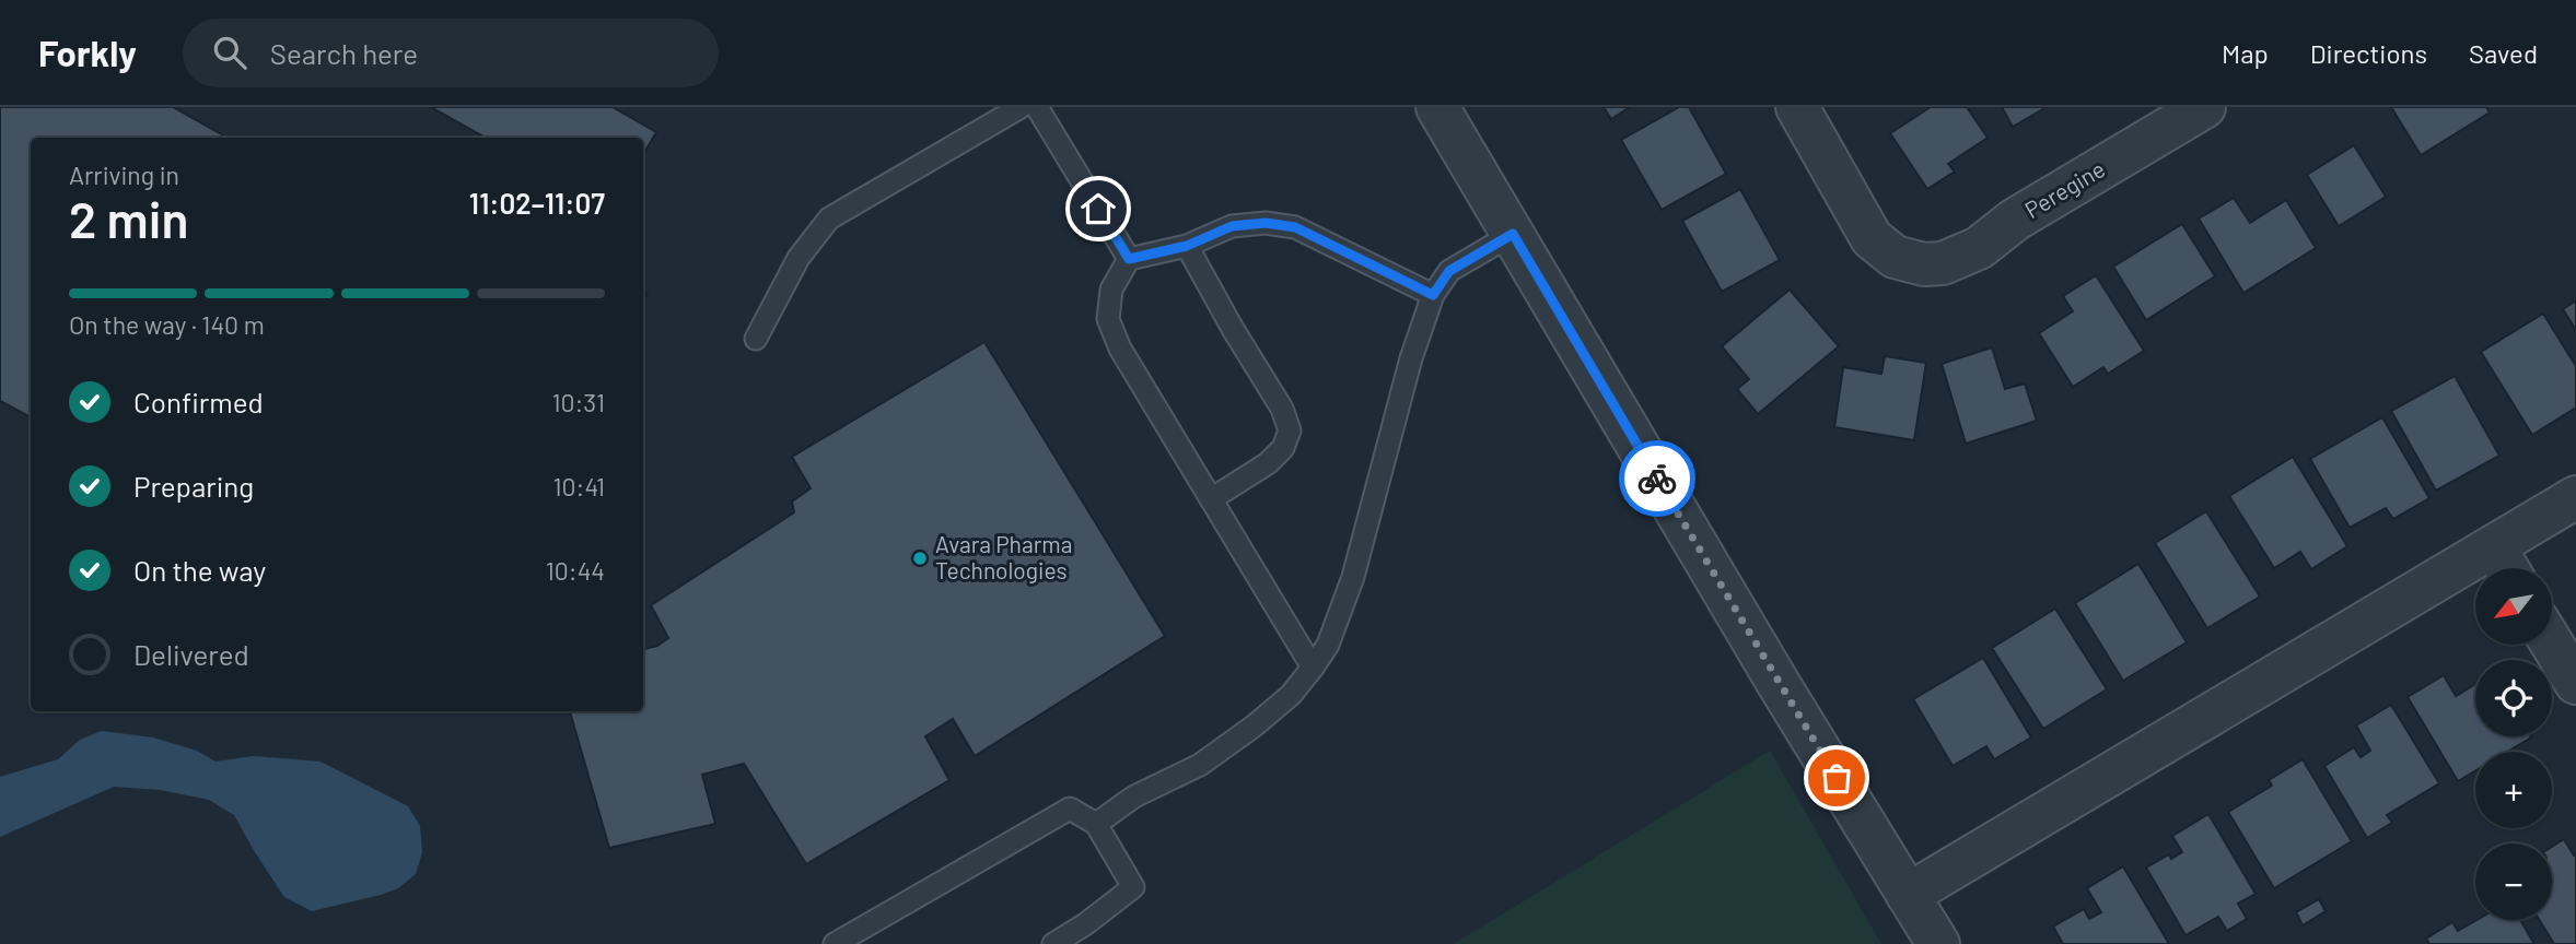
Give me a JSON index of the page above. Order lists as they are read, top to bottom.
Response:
{
  "streets": {
    "street": ["Peregine"]
  },
  "places": ["Avara Pharma Technologies"],
  "north": "bottom left",
  "page": {
    "header": "Forkly",
    "search": "Search here",
    "nav": ["Map", "Directions", "Saved"],
    "heading": ["2 min", "Arriving in", "11:02–11:07"],
    "bar": "On the way · 140 m",
    "list": [
      ["Confirmed", "10:31"],
      ["Preparing", "10:41"],
      ["On the way", "10:44"],
      "Delivered"
    ],
    "map_buttons": ["+", "−"]
  }
}
